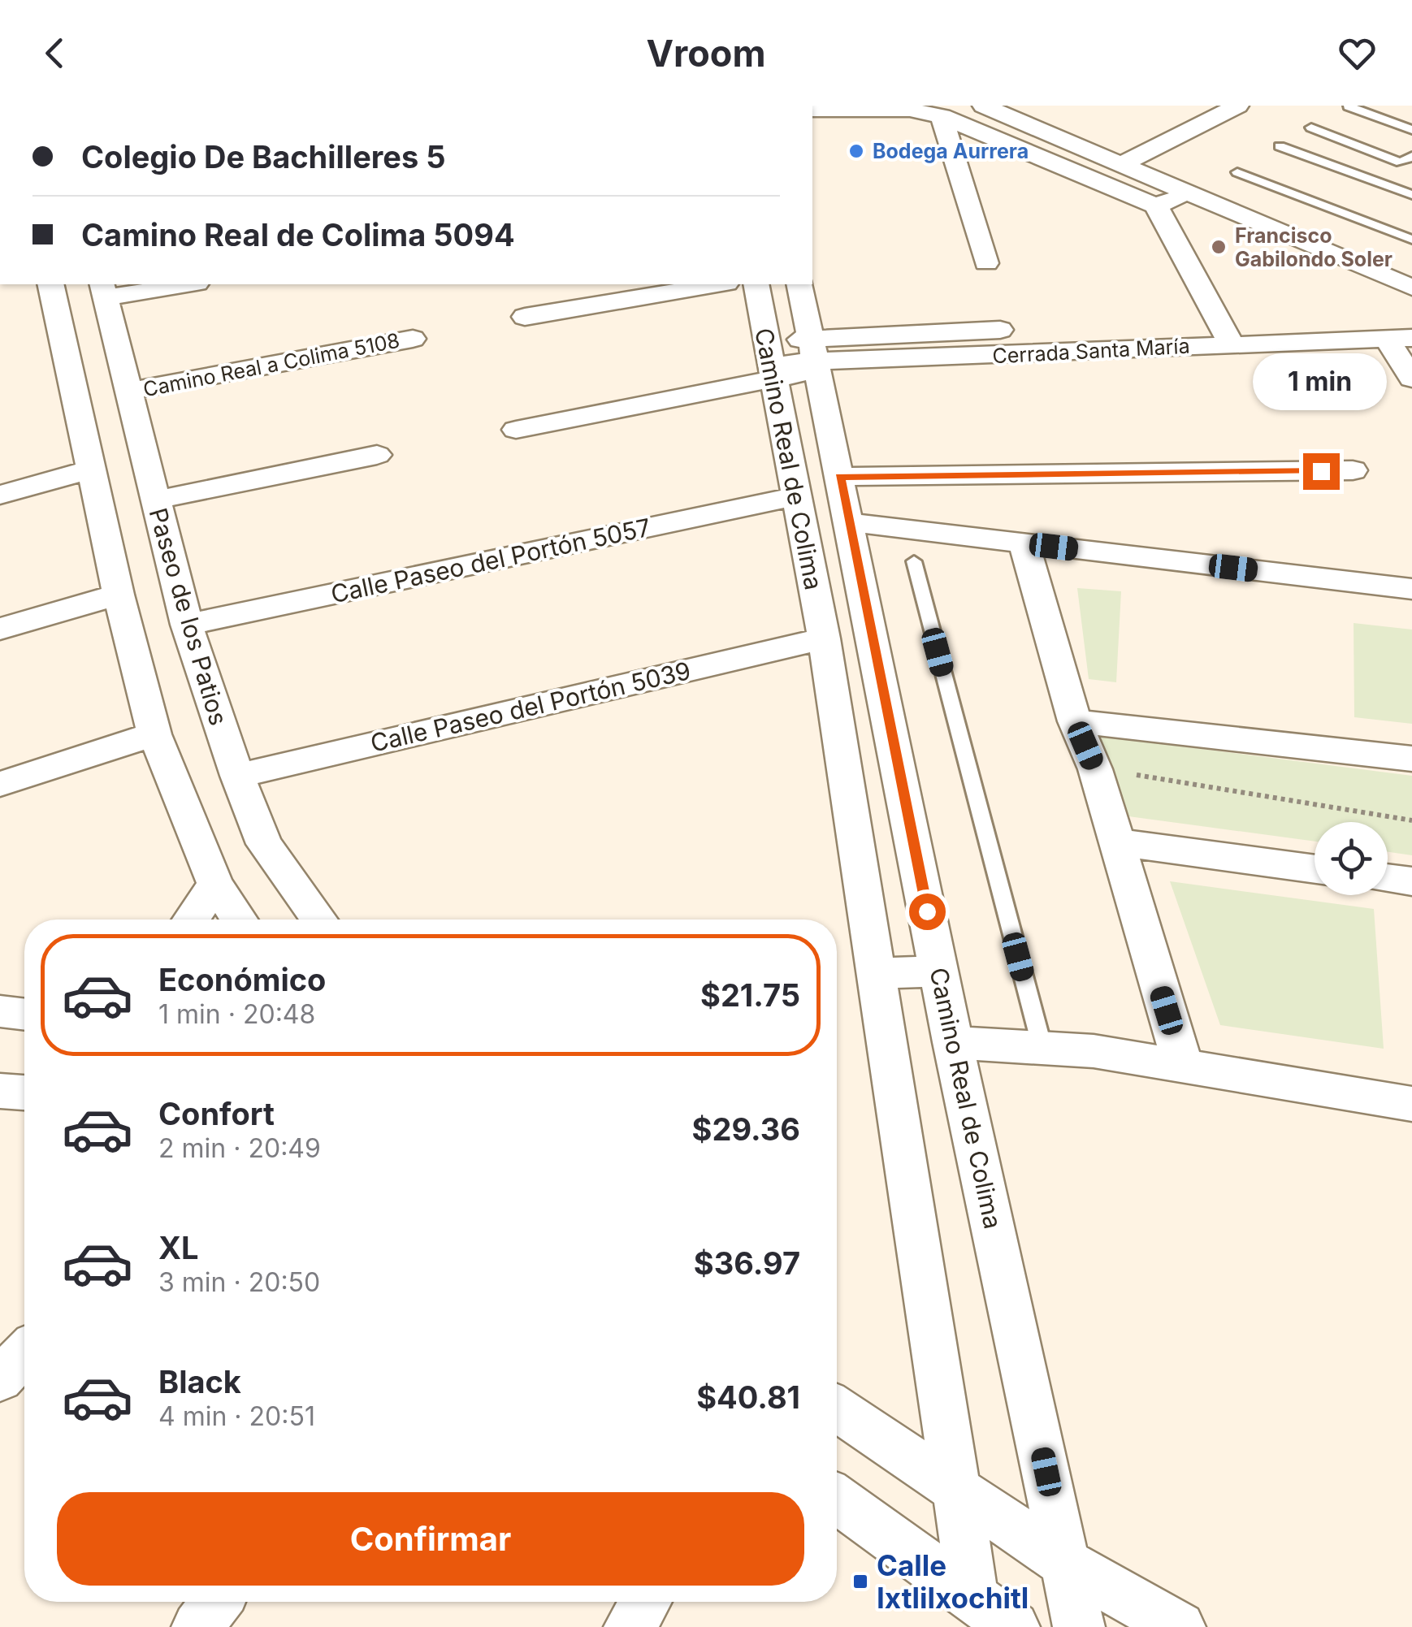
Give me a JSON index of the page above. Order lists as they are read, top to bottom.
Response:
{
  "streets": {
    "street": [
      "Cerrada Santa María",
      "Camino Real a Colima 5108",
      "Camino Real de Colima",
      "Calle Paseo del Portón 5057",
      "Paseo de los Patios",
      "Calle Paseo del Portón 5039"
    ]
  },
  "crossings": [
    ["Cerrada Santa María", "Camino Real de Colima"],
    ["Camino Real a Colima 5108", "Paseo de los Patios"],
    ["Camino Real de Colima", "Calle Paseo del Portón 5057"],
    ["Camino Real de Colima", "Calle Paseo del Portón 5039"],
    ["Calle Paseo del Portón 5057", "Paseo de los Patios"],
    ["Paseo de los Patios", "Calle Paseo del Portón 5039"]
  ],
  "places": {
    "other": ["Bodega Aurrera", "Francisco Gabilondo Soler"],
    "transit": ["Calle Ixtlilxochitl"]
  },
  "page": {
    "header": "Vroom",
    "banner": ["Colegio De Bachilleres 5", "Camino Real de Colima 5094"],
    "bubble": "1 min",
    "list": [
      {
        "name": "Económico",
        "note": "1 min · 20:48",
        "value": "$21.75"
      },
      {
        "name": "Confort",
        "note": "2 min · 20:49",
        "value": "$29.36"
      },
      {
        "name": "XL",
        "note": "3 min · 20:50",
        "value": "$36.97"
      },
      {
        "name": "Black",
        "note": "4 min · 20:51",
        "value": "$40.81"
      }
    ],
    "buttons": "Confirmar"
  }
}
